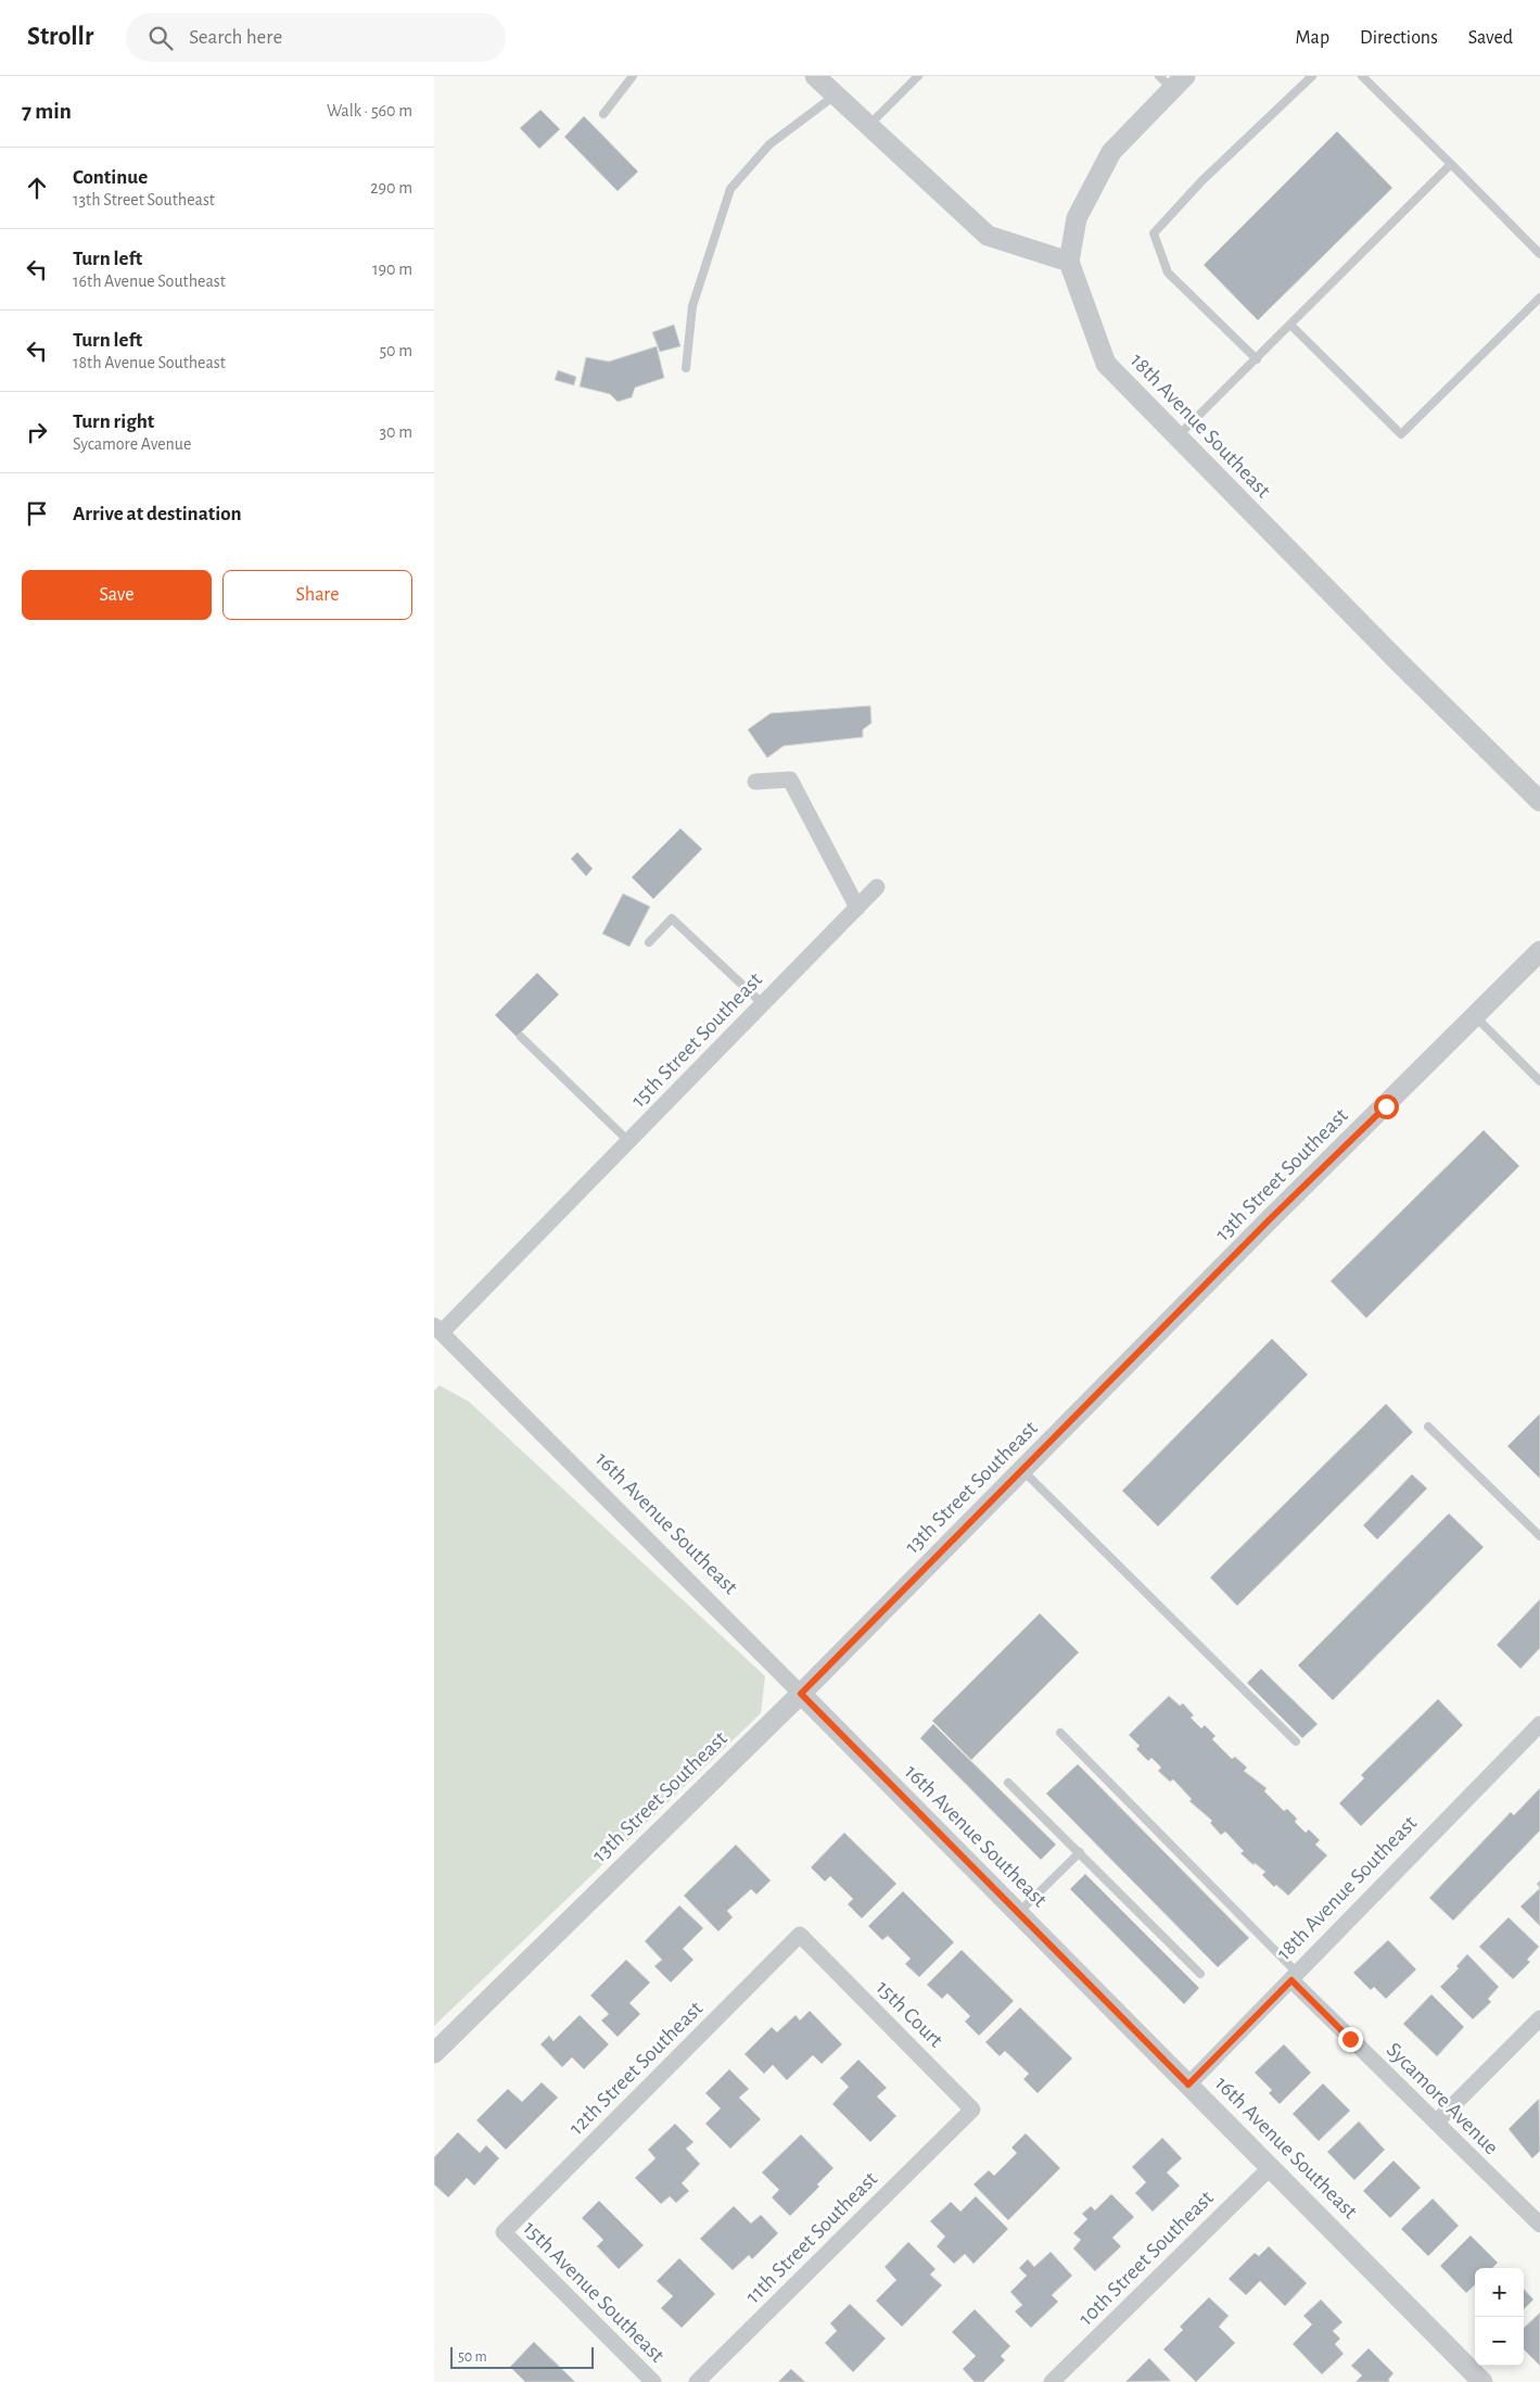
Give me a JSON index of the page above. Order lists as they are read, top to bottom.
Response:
{
  "streets": {
    "street": [
      "18th Avenue Southeast",
      "15th Street Southeast",
      "13th Street Southeast",
      "16th Avenue Southeast",
      "15th Court",
      "12th Street Southeast",
      "Sycamore Avenue",
      "11th Street Southeast",
      "10th Street Southeast",
      "15th Avenue Southeast"
    ]
  },
  "crossings": [
    ["18th Avenue Southeast", "16th Avenue Southeast"],
    ["18th Avenue Southeast", "Sycamore Avenue"],
    ["15th Street Southeast", "16th Avenue Southeast"],
    ["13th Street Southeast", "16th Avenue Southeast"],
    ["16th Avenue Southeast", "10th Street Southeast"],
    ["15th Court", "12th Street Southeast"],
    ["15th Court", "11th Street Southeast"],
    ["12th Street Southeast", "15th Avenue Southeast"]
  ],
  "scale_bar": "50 m",
  "page": {
    "header": "Strollr",
    "search": "Search here",
    "nav": ["Map", "Directions", "Saved"],
    "heading": ["7 min", "Walk · 560 m"],
    "list": [
      ["Continue", "13th Street Southeast", "290 m"],
      ["Turn left", "16th Avenue Southeast", "190 m"],
      ["Turn left", "18th Avenue Southeast", "50 m"],
      ["Turn right", "Sycamore Avenue", "30 m"],
      "Arrive at destination"
    ],
    "buttons": ["Save", "Share"],
    "map_buttons": ["+", "−"],
    "scale": "50 m"
  }
}
